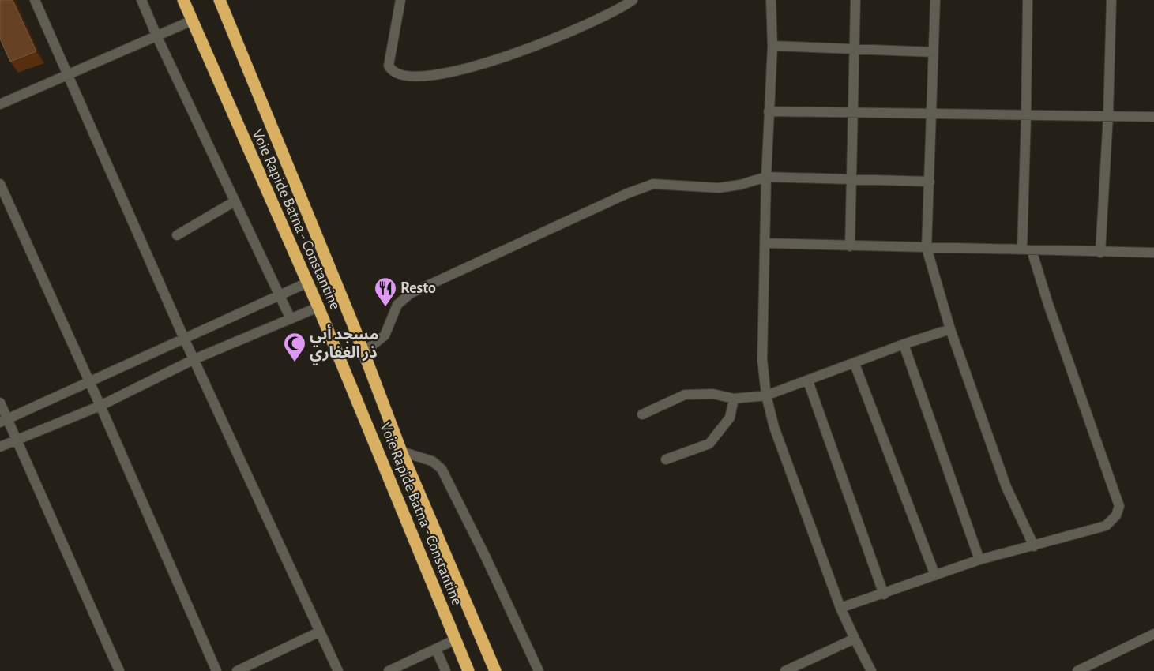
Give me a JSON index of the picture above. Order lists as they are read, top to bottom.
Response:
{
  "streets": {
    "highway": ["Voie Rapide Batna - Constantine"]
  },
  "places": {
    "restaurant": ["Resto"],
    "mosque": ["مسجد أبي ذر الغفاري"]
  }
}
